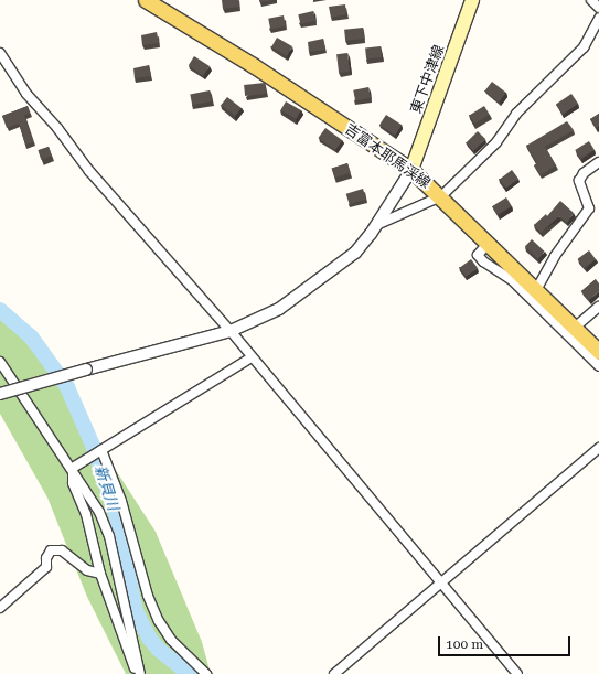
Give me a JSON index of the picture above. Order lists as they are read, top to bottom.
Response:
{
  "streets": {
    "main road": ["東下中津線", "吉富本耶馬渓線"]
  },
  "crossings": [
    ["東下中津線", "吉富本耶馬渓線"]
  ],
  "water": ["新貝川"],
  "scale_bar": "100 m"
}
